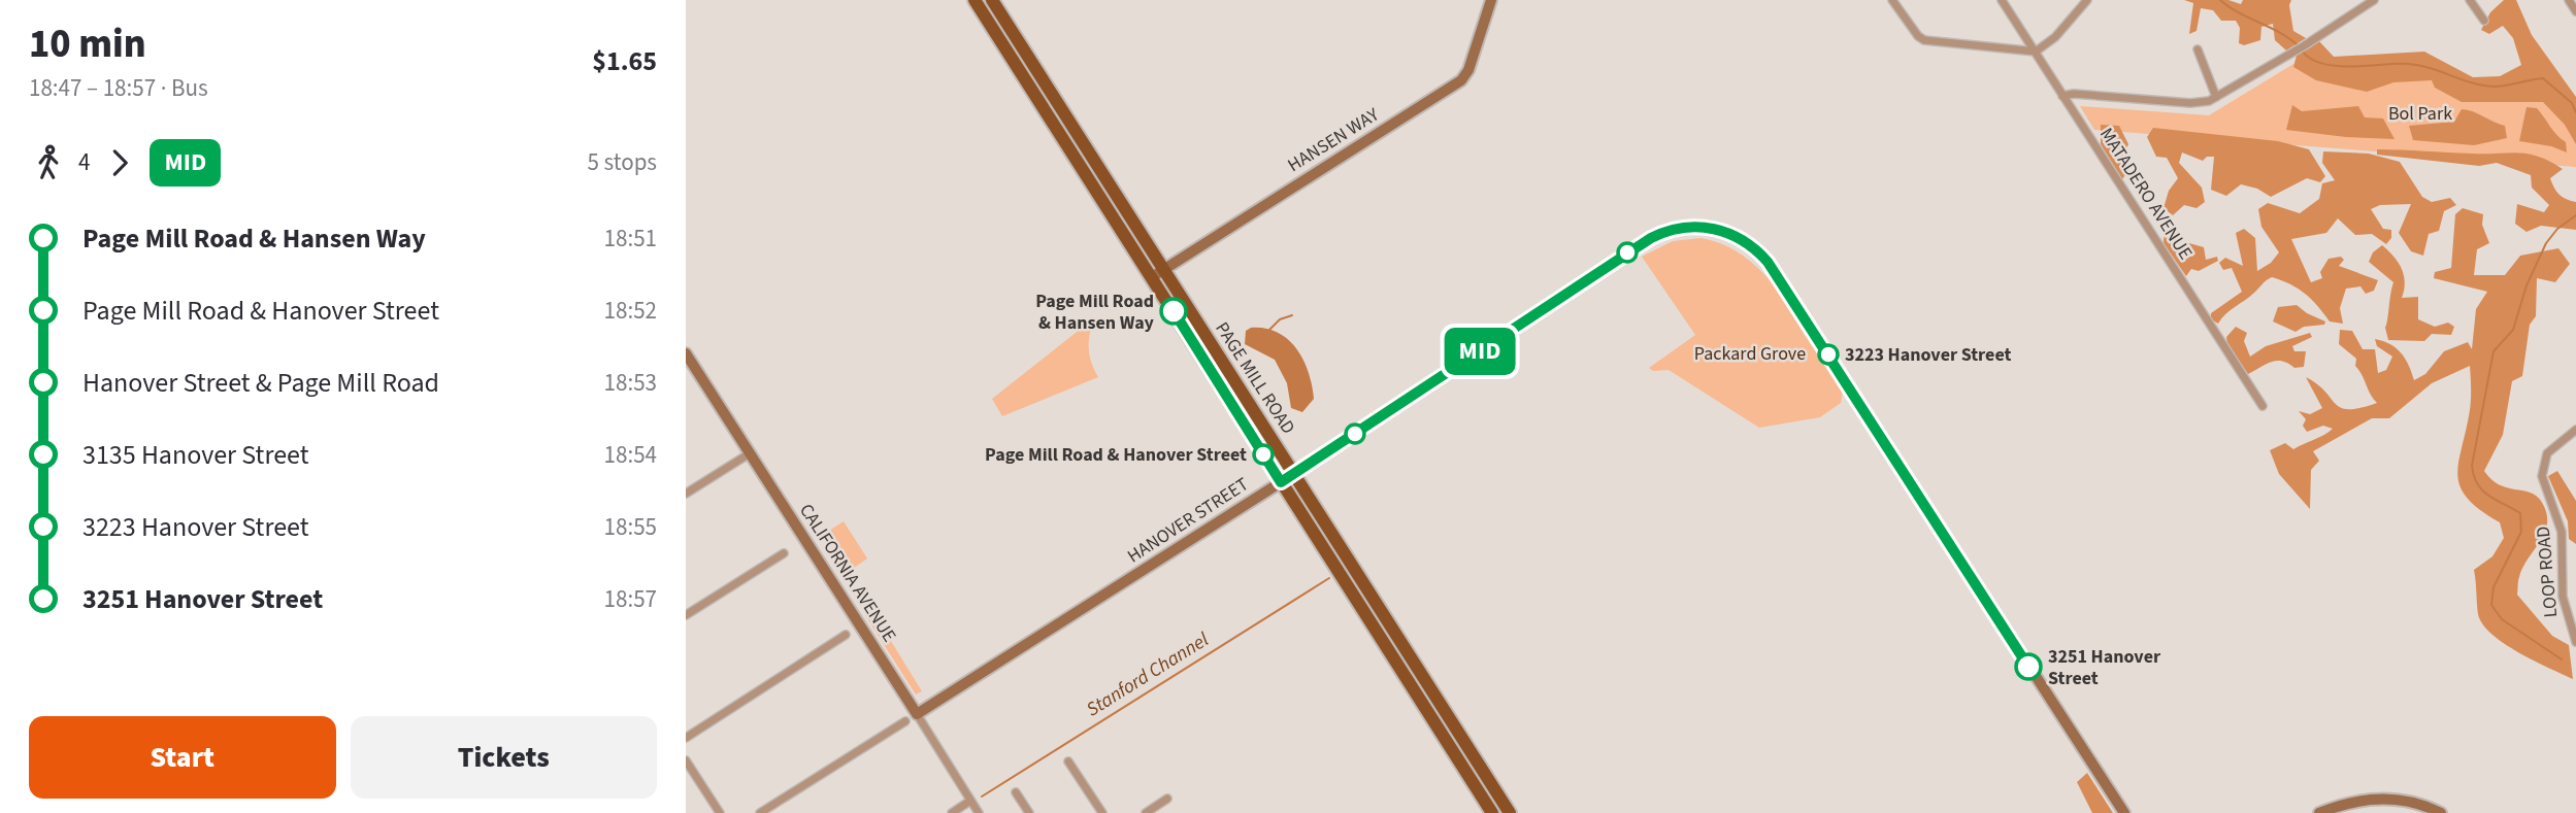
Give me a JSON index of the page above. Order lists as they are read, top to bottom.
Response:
{
  "streets": {
    "main road": ["PAGE MILL ROAD"],
    "street": [
      "HANSEN WAY",
      "MATADERO AVENUE",
      "HANOVER STREET",
      "LOOP ROAD",
      "CALIFORNIA AVENUE"
    ]
  },
  "crossings": [
    ["HANSEN WAY", "PAGE MILL ROAD"],
    ["PAGE MILL ROAD", "HANOVER STREET"],
    ["HANOVER STREET", "CALIFORNIA AVENUE"]
  ],
  "water": ["Stanford Channel"],
  "parks": ["Bol Park", "Packard Grove"],
  "places": [
    "Page Mill Road & Hansen Way",
    "3223 Hanover Street",
    "Page Mill Road & Hanover Street",
    "3251 Hanover Street"
  ],
  "lines": ["bus line MID"],
  "page": {
    "heading": ["10 min", "18:47 – 18:57 · Bus", "$1.65"],
    "on_map": "MID",
    "legs": ["4", "MID", "5 stops"],
    "list": [
      {
        "name": "Page Mill Road & Hansen Way",
        "value": "18:51"
      },
      {
        "name": "Page Mill Road & Hanover Street",
        "value": "18:52"
      },
      {
        "name": "Hanover Street & Page Mill Road",
        "value": "18:53"
      },
      {
        "name": "3135 Hanover Street",
        "value": "18:54"
      },
      {
        "name": "3223 Hanover Street",
        "value": "18:55"
      },
      {
        "name": "3251 Hanover Street",
        "value": "18:57"
      }
    ],
    "buttons": ["Start", "Tickets"]
  }
}
